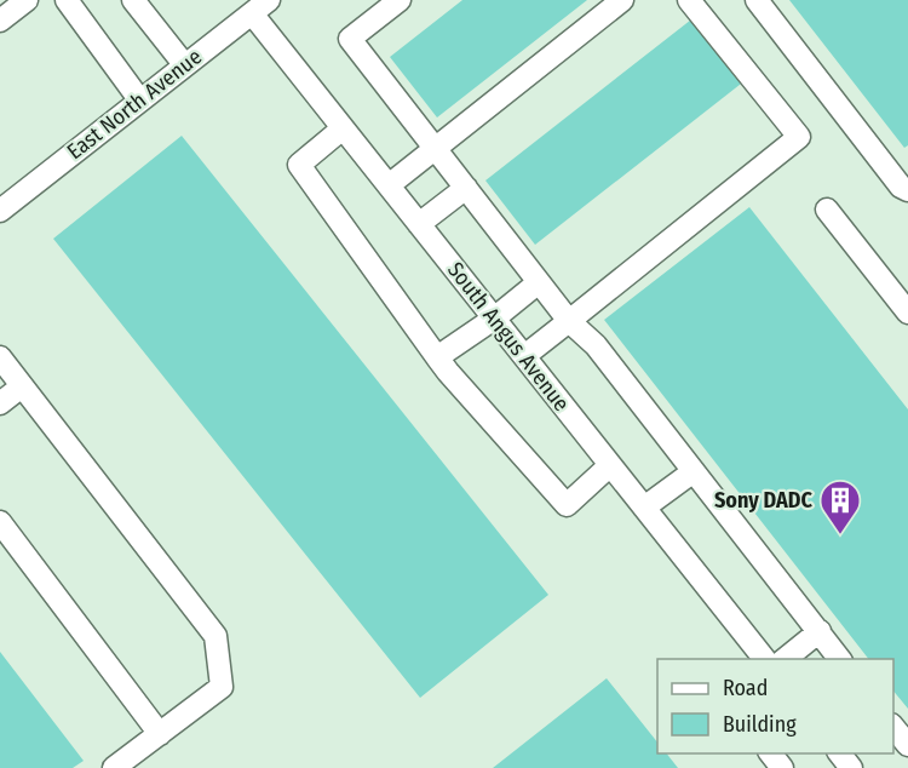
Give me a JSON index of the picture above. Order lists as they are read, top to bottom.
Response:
{
  "streets": {
    "street": ["East North Avenue", "South Angus Avenue"]
  },
  "crossings": [
    ["East North Avenue", "South Angus Avenue"]
  ],
  "places": {
    "building": ["Sony DADC"]
  },
  "legend": ["Road", "Building"]
}
